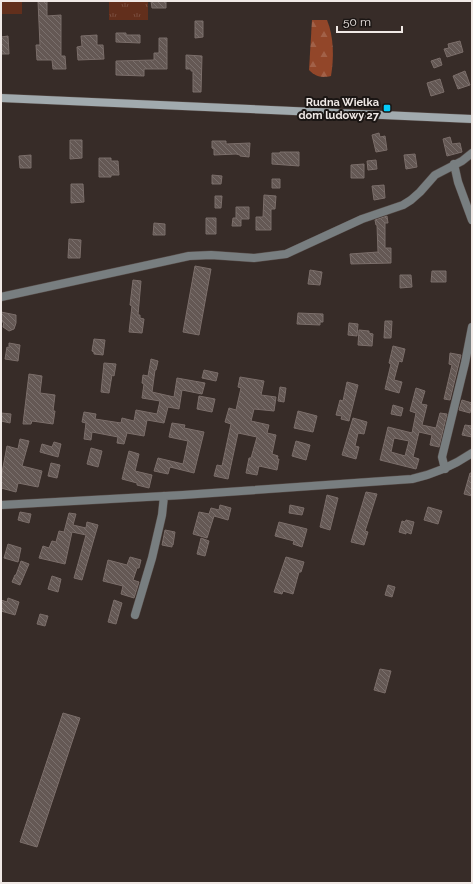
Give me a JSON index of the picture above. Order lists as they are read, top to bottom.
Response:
{
  "places": {
    "transit": ["Rudna Wielka dom ludowy 27"]
  },
  "scale_bar": "50 m"
}
